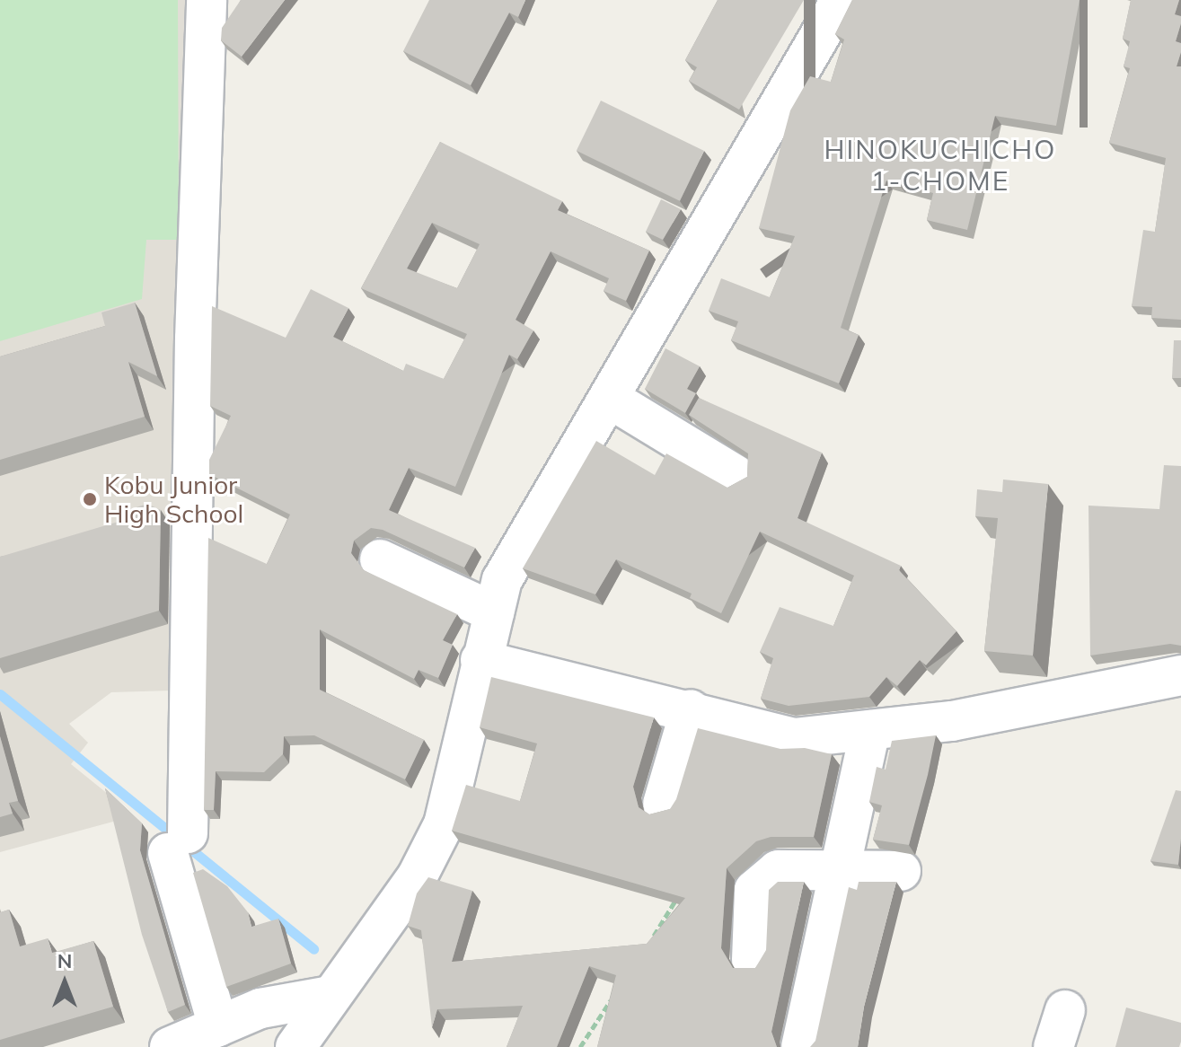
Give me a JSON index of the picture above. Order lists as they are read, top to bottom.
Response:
{
  "districts": ["HINOKUCHICHO 1-CHOME"],
  "places": ["Kobu Junior High School"],
  "north": "top"
}
